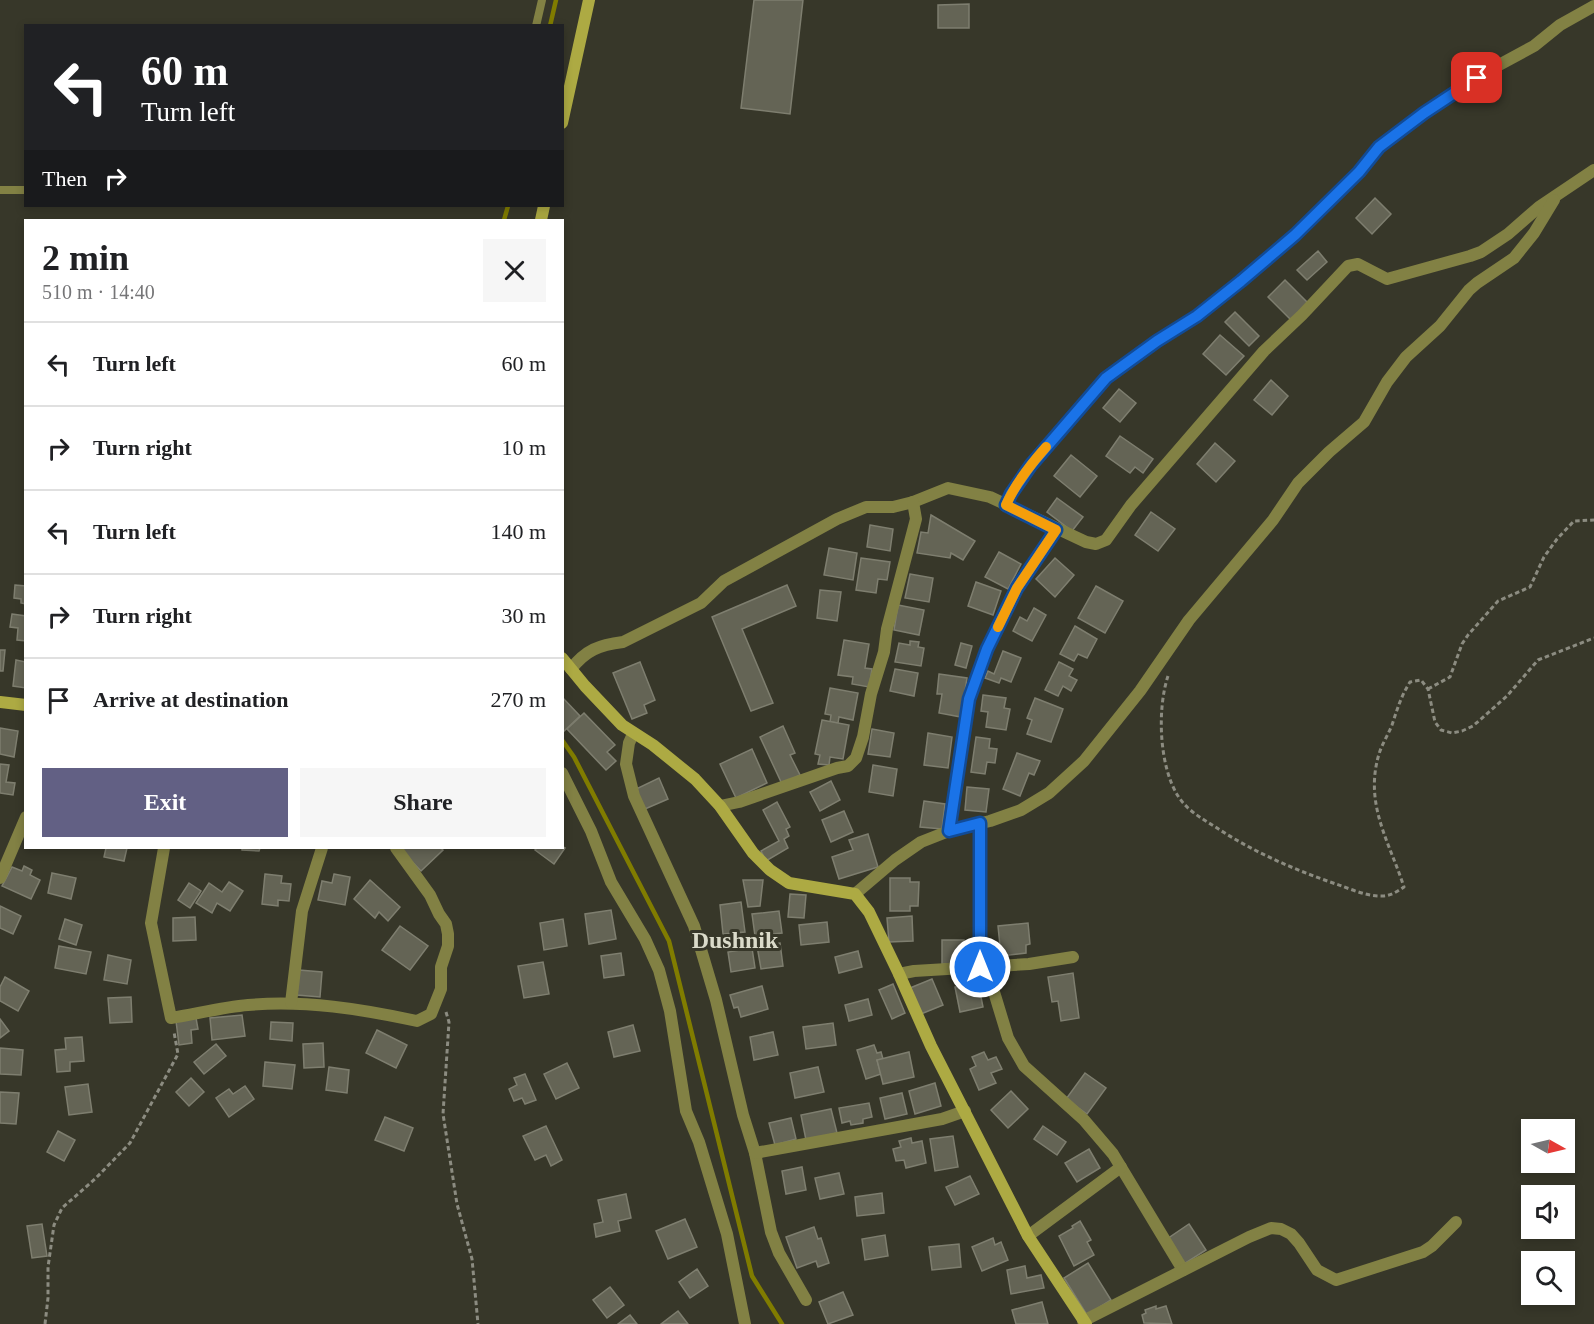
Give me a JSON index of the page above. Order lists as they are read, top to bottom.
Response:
{
  "districts": ["Dushnik"],
  "north": "right",
  "page": {
    "turn": ["60 m", "Turn left"],
    "then": "Then",
    "heading": ["2 min", "510 m · 14:40"],
    "list": [
      {
        "name": "Turn left",
        "value": "60 m"
      },
      {
        "name": "Turn right",
        "value": "10 m"
      },
      {
        "name": "Turn left",
        "value": "140 m"
      },
      {
        "name": "Turn right",
        "value": "30 m"
      },
      {
        "name": "Arrive at destination",
        "value": "270 m"
      }
    ],
    "buttons": ["Exit", "Share"]
  }
}
